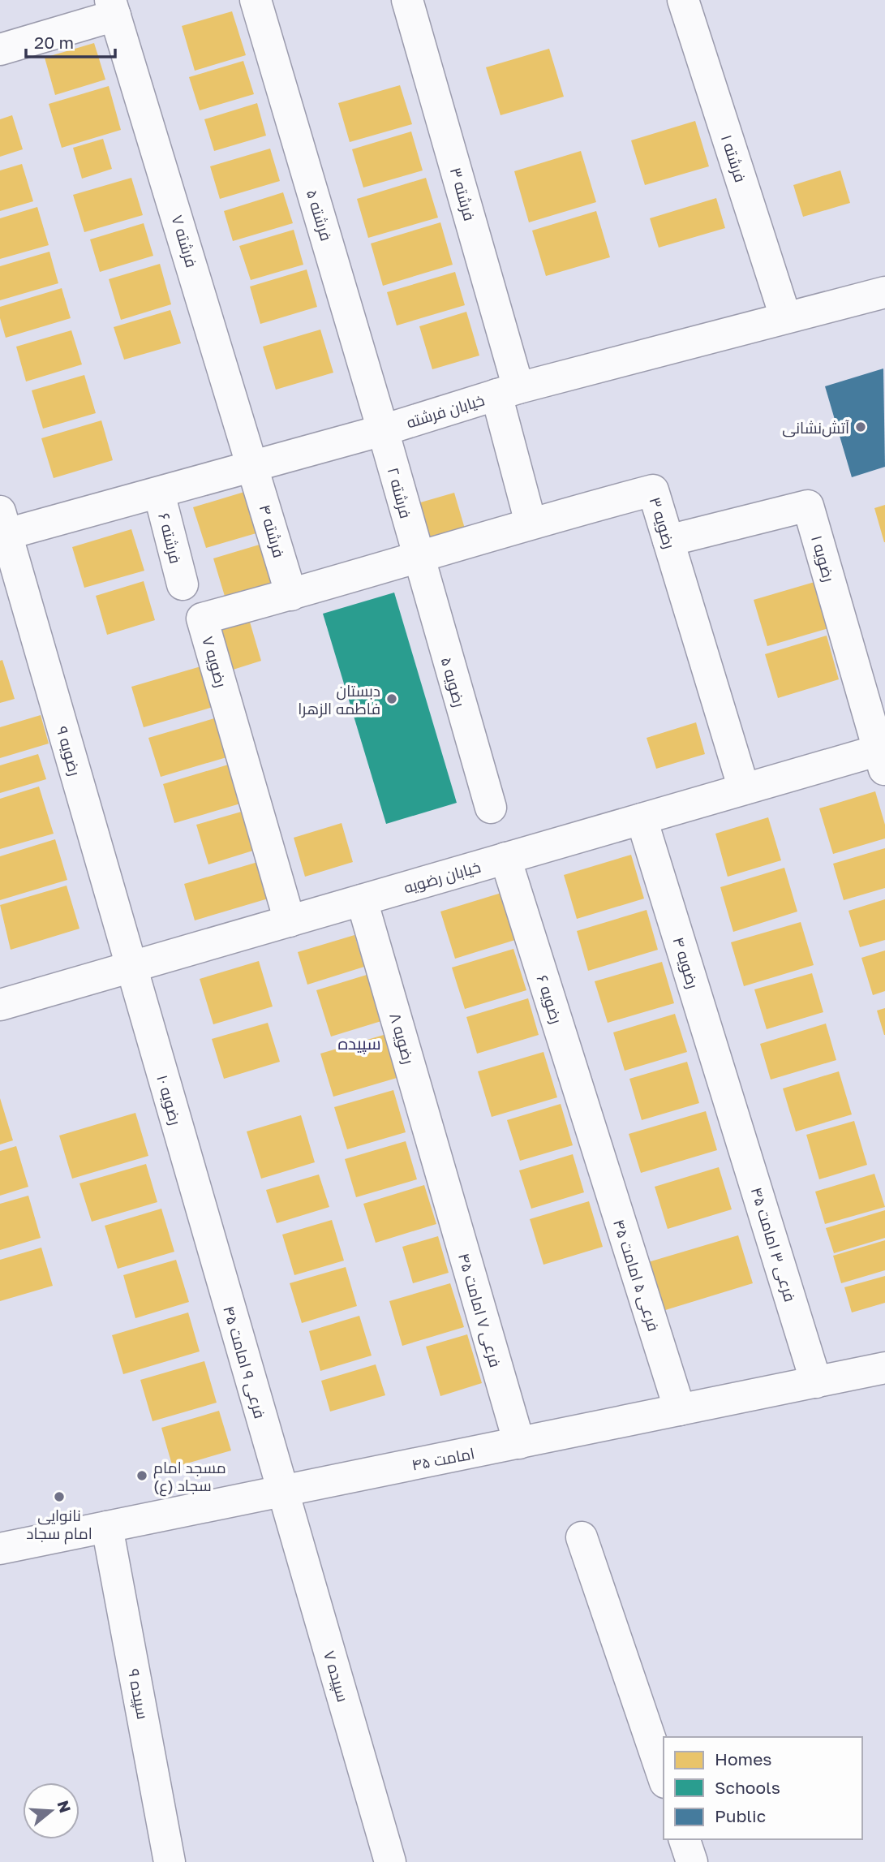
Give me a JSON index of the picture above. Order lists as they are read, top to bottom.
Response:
{
  "streets": {
    "street": [
      "فرشته ۱",
      "فرشته ۳",
      "فرشته ۵",
      "فرشته ۷",
      "خیابان فرشته",
      "فرشته ۲",
      "رضویه ۳",
      "فرشته ۴",
      "فرشته ۶",
      "رضویه ۱",
      "رضویه ۷",
      "رضویه ۵",
      "رضویه ۹",
      "خیابان رضویه",
      "رضویه ۴",
      "رضویه ۶",
      "رضویه ۸",
      "رضویه ۱۰",
      "فرعی ۳ امامت ۴۵",
      "فرعی ۵ امامت ۴۵",
      "فرعی ۷ امامت ۴۵",
      "فرعی ۹ امامت ۴۵",
      "امامت ۴۵",
      "سپیده ۷",
      "سپیده ۹"
    ]
  },
  "crossings": [
    ["فرشته ۱", "خیابان فرشته"],
    ["فرشته ۳", "خیابان فرشته"],
    ["فرشته ۳", "رضویه ۳"],
    ["فرشته ۵", "خیابان فرشته"],
    ["فرشته ۵", "فرشته ۲"],
    ["فرشته ۷", "خیابان فرشته"],
    ["فرشته ۷", "فرشته ۴"],
    ["خیابان فرشته", "فرشته ۲"],
    ["خیابان فرشته", "فرشته ۴"],
    ["خیابان فرشته", "فرشته ۶"],
    ["خیابان فرشته", "رضویه ۹"],
    ["فرشته ۲", "رضویه ۳"],
    ["فرشته ۲", "رضویه ۷"],
    ["فرشته ۲", "رضویه ۵"],
    ["رضویه ۳", "رضویه ۱"],
    ["رضویه ۳", "رضویه ۷"],
    ["رضویه ۳", "رضویه ۵"],
    ["رضویه ۳", "خیابان رضویه"],
    ["فرشته ۴", "رضویه ۷"],
    ["رضویه ۱", "خیابان رضویه"],
    ["رضویه ۷", "رضویه ۵"],
    ["رضویه ۷", "خیابان رضویه"],
    ["رضویه ۹", "خیابان رضویه"],
    ["رضویه ۹", "رضویه ۱۰"],
    ["خیابان رضویه", "رضویه ۴"],
    ["خیابان رضویه", "رضویه ۶"],
    ["خیابان رضویه", "رضویه ۸"],
    ["خیابان رضویه", "رضویه ۱۰"],
    ["رضویه ۴", "فرعی ۳ امامت ۴۵"],
    ["رضویه ۶", "فرعی ۵ امامت ۴۵"],
    ["رضویه ۸", "فرعی ۷ امامت ۴۵"],
    ["رضویه ۱۰", "فرعی ۹ امامت ۴۵"],
    ["فرعی ۳ امامت ۴۵", "امامت ۴۵"],
    ["فرعی ۵ امامت ۴۵", "امامت ۴۵"],
    ["فرعی ۷ امامت ۴۵", "امامت ۴۵"],
    ["فرعی ۹ امامت ۴۵", "امامت ۴۵"],
    ["فرعی ۹ امامت ۴۵", "سپیده ۷"],
    ["امامت ۴۵", "سپیده ۷"],
    ["امامت ۴۵", "سپیده ۹"]
  ],
  "districts": ["سپیده"],
  "places": [
    "آتش‌نشانی",
    "دبستان فاطمه الزهرا",
    "مسجد امام سجاد (ع)",
    "نانوایی امام سجاد"
  ],
  "legend": ["Homes", "Schools", "Public"],
  "scale_bar": "20 m",
  "north": "right"
}
